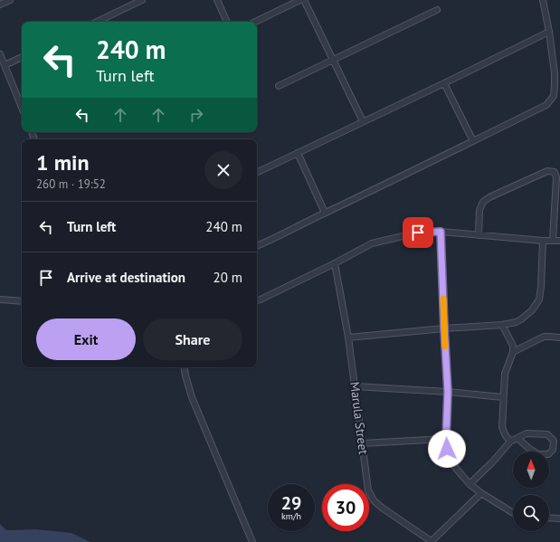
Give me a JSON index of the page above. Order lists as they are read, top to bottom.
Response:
{
  "streets": {
    "street": ["Marula Street"]
  },
  "north": "top",
  "page": {
    "turn": ["240 m", "Turn left"],
    "heading": ["1 min", "260 m · 19:52"],
    "list": [
      {
        "name": "Turn left",
        "value": "240 m"
      },
      {
        "name": "Arrive at destination",
        "value": "20 m"
      }
    ],
    "buttons": ["Exit", "Share"],
    "speed": "29 km/h",
    "limit": "30"
  }
}
